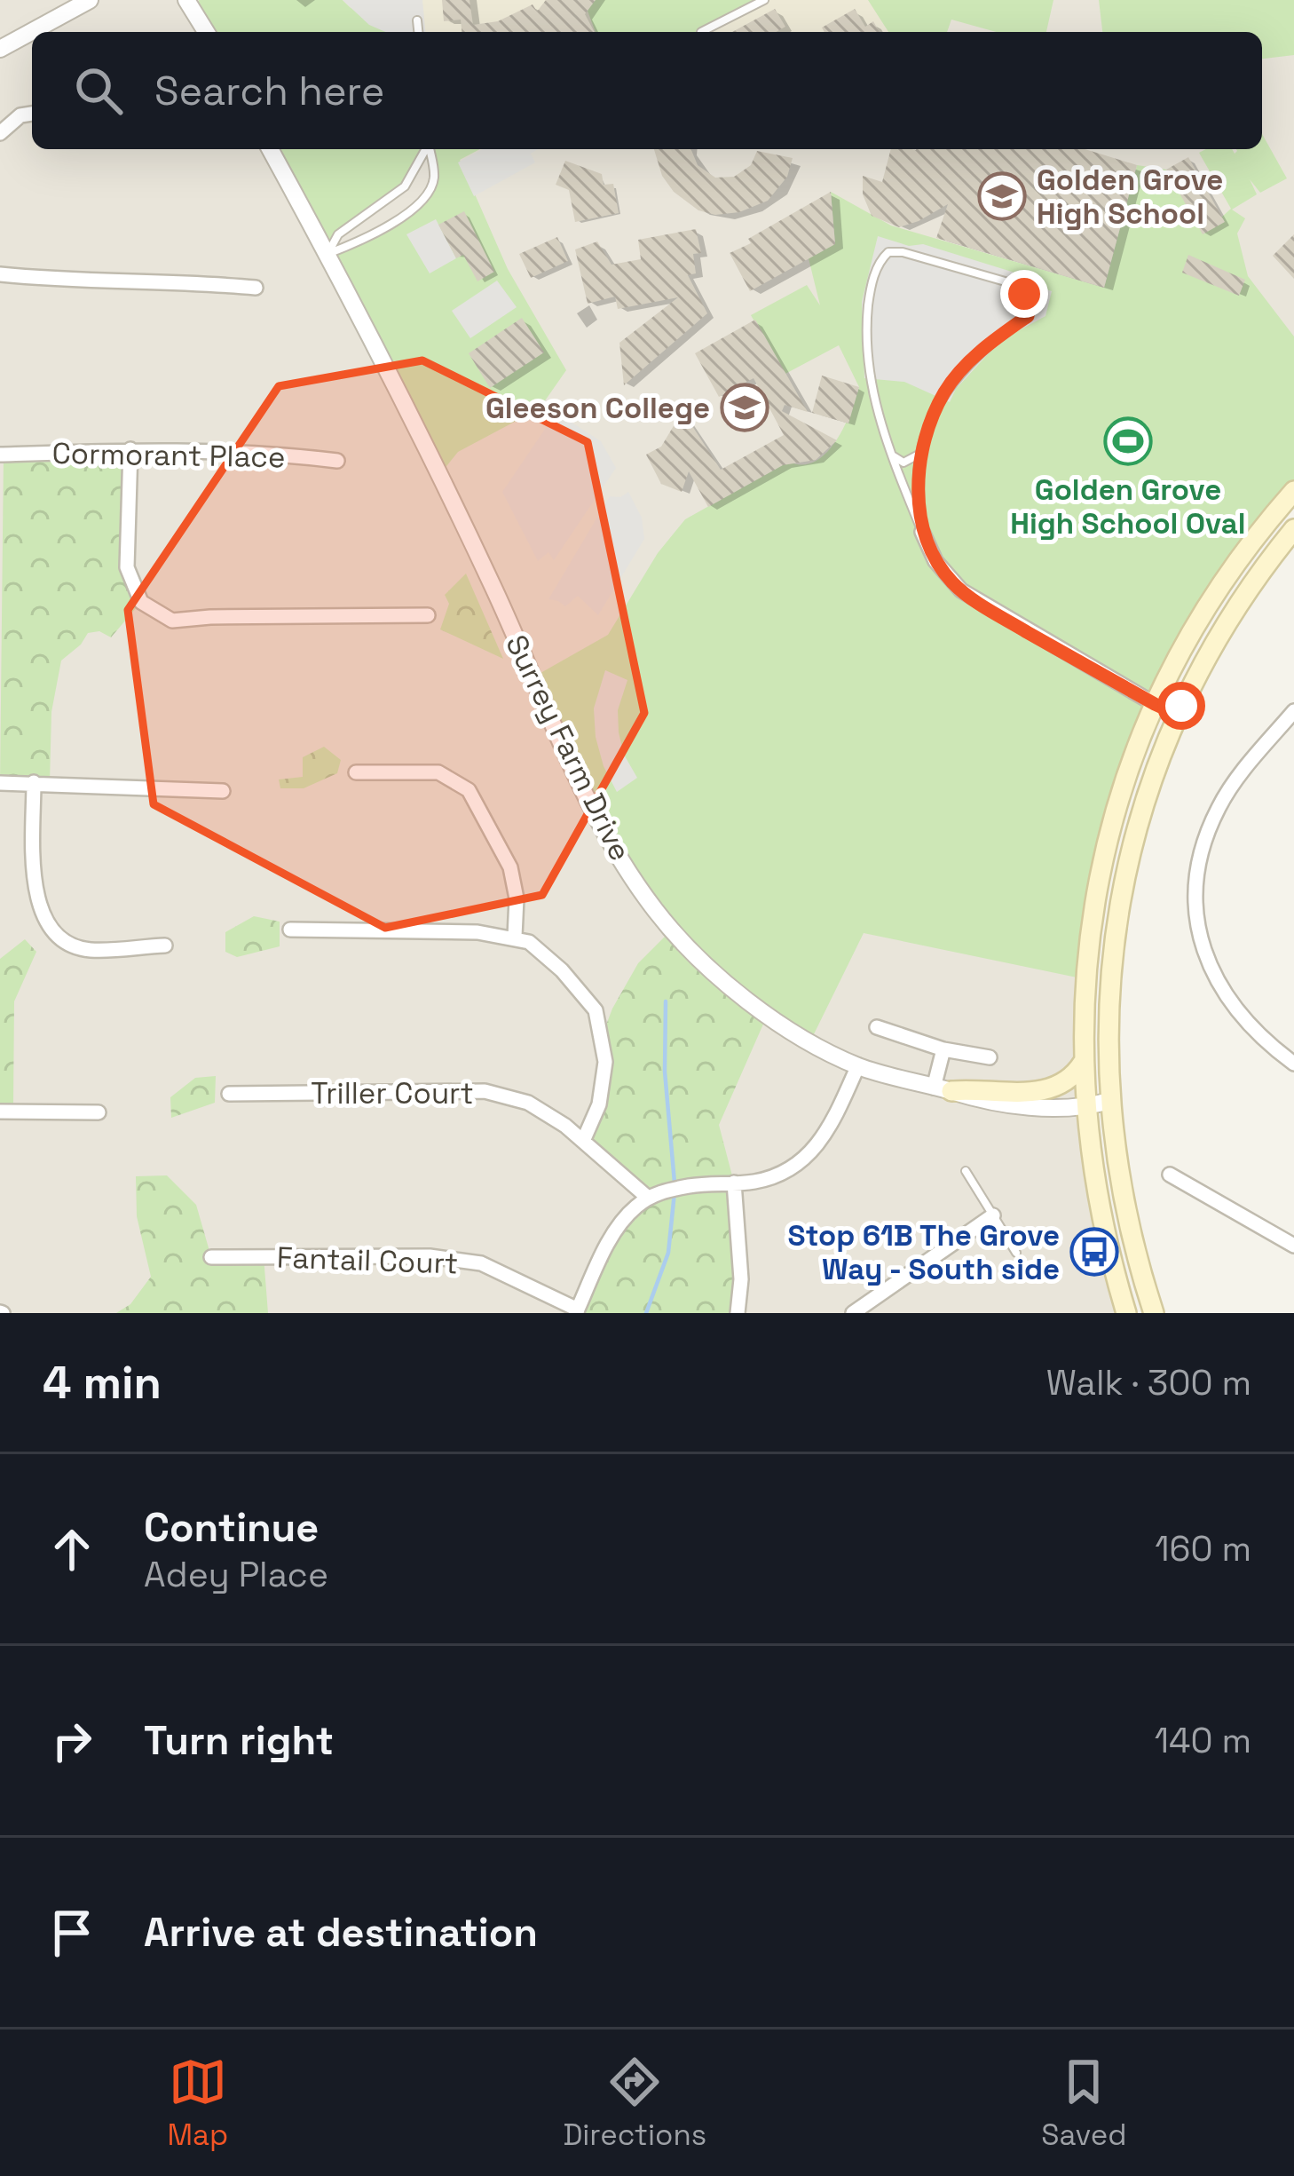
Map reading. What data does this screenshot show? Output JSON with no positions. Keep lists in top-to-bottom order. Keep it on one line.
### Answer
{"streets":{"street":["Cormorant Place","Surrey Farm Drive","Triller Court","Fantail Court"]},"places":{"school or university":["Golden Grove High School","Gleeson College"],"sports":["Golden Grove High School Oval"],"bus stop":["Stop 61B The Grove Way - South side"]},"page":{"search":"Search here","heading":["4 min","Walk · 300 m"],"list":[["Continue","Adey Place","160 m"],["Turn right","140 m"],"Arrive at destination"],"nav":["Map","Directions","Saved"]}}
